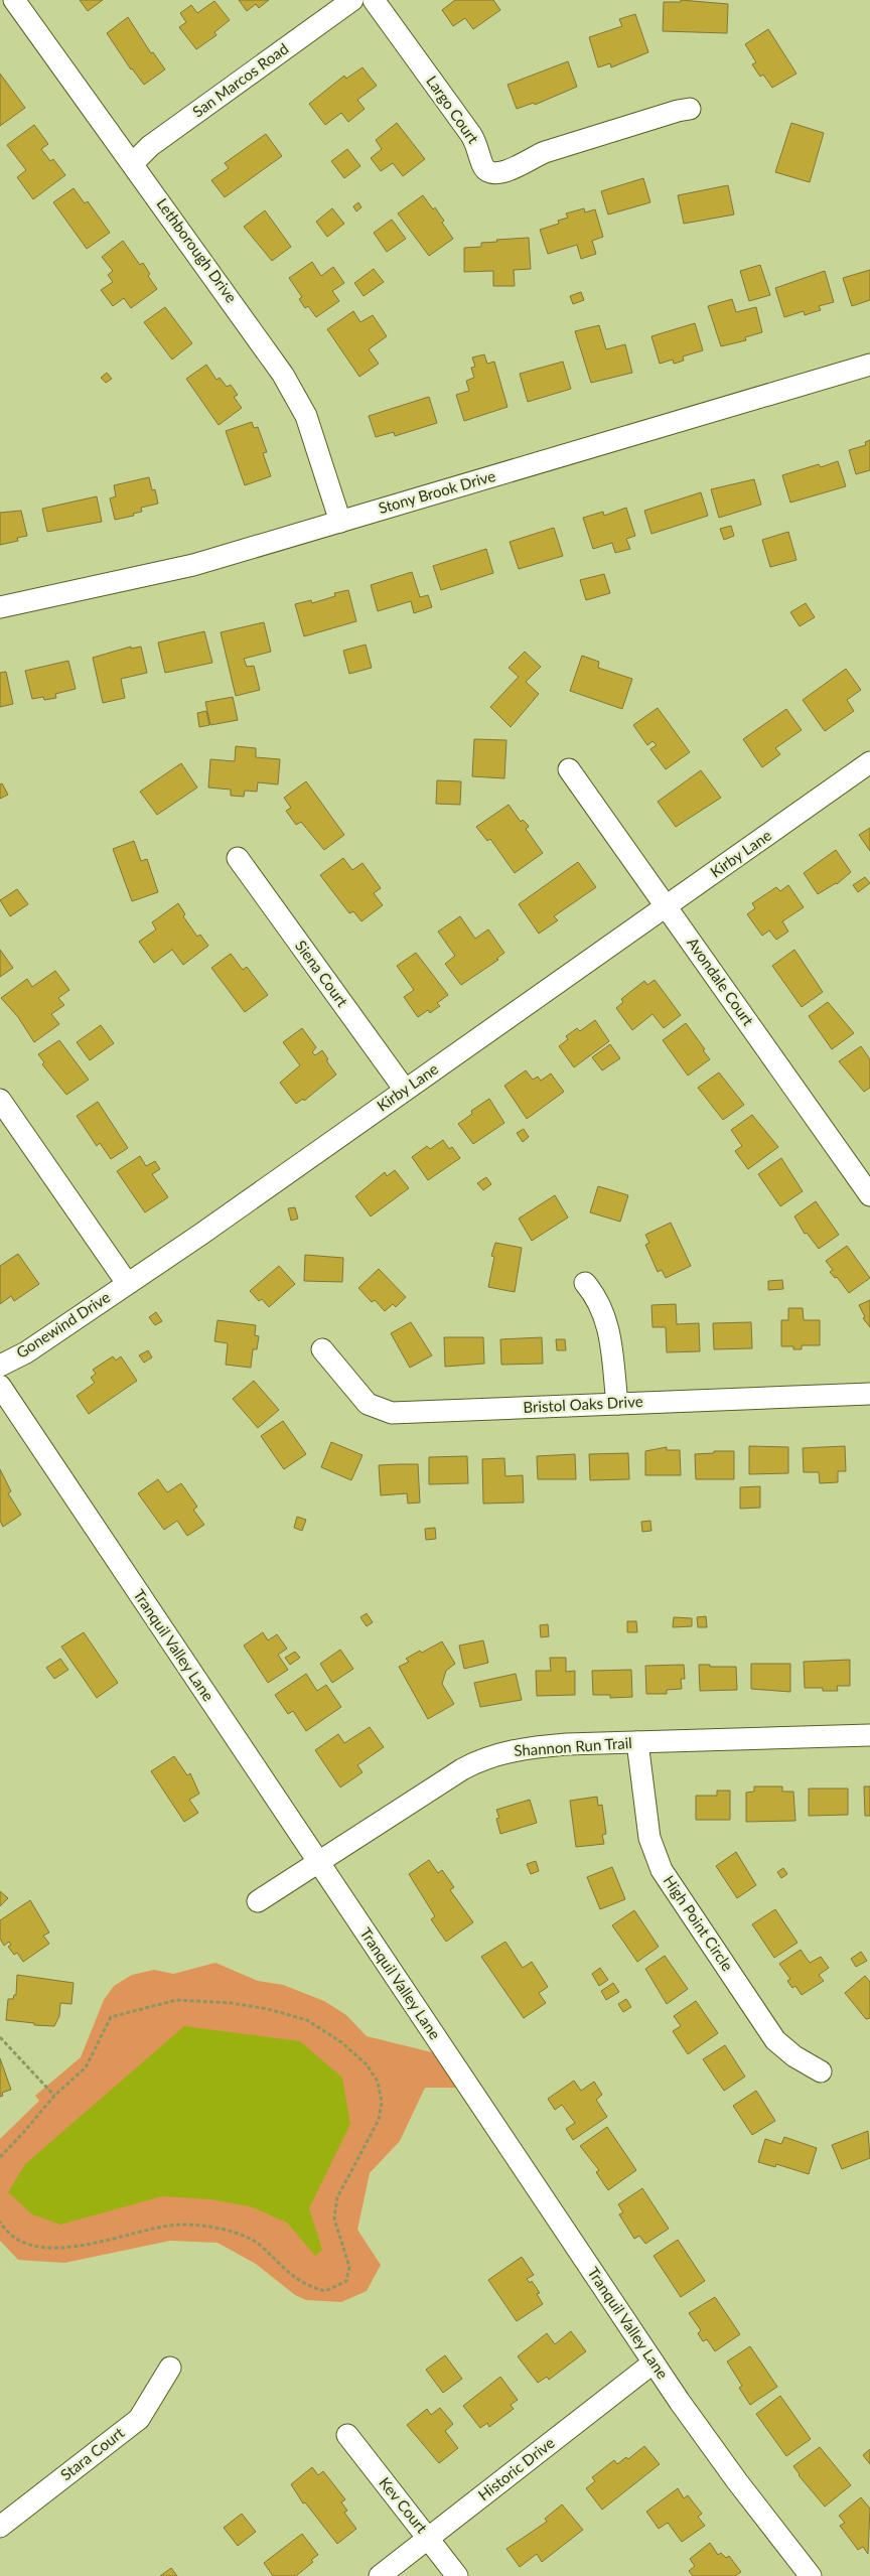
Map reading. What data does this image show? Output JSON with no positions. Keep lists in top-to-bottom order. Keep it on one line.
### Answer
{"streets":{"street":["San Marcos Road","Largo Court","Lethborough Drive","Stony Brook Drive","Kirby Lane","Siena Court","Avondale Court","Gonewind Drive","Bristol Oaks Drive","Tranquil Valley Lane","Shannon Run Trail","High Point Circle","Stara Court","Historic Drive","Kev Court"]},"crossings":[["San Marcos Road","Lethborough Drive"],["Lethborough Drive","Stony Brook Drive"],["Kirby Lane","Siena Court"],["Kirby Lane","Avondale Court"],["Kirby Lane","Gonewind Drive"],["Tranquil Valley Lane","Shannon Run Trail"],["Tranquil Valley Lane","Historic Drive"],["Shannon Run Trail","High Point Circle"],["Historic Drive","Kev Court"]]}
